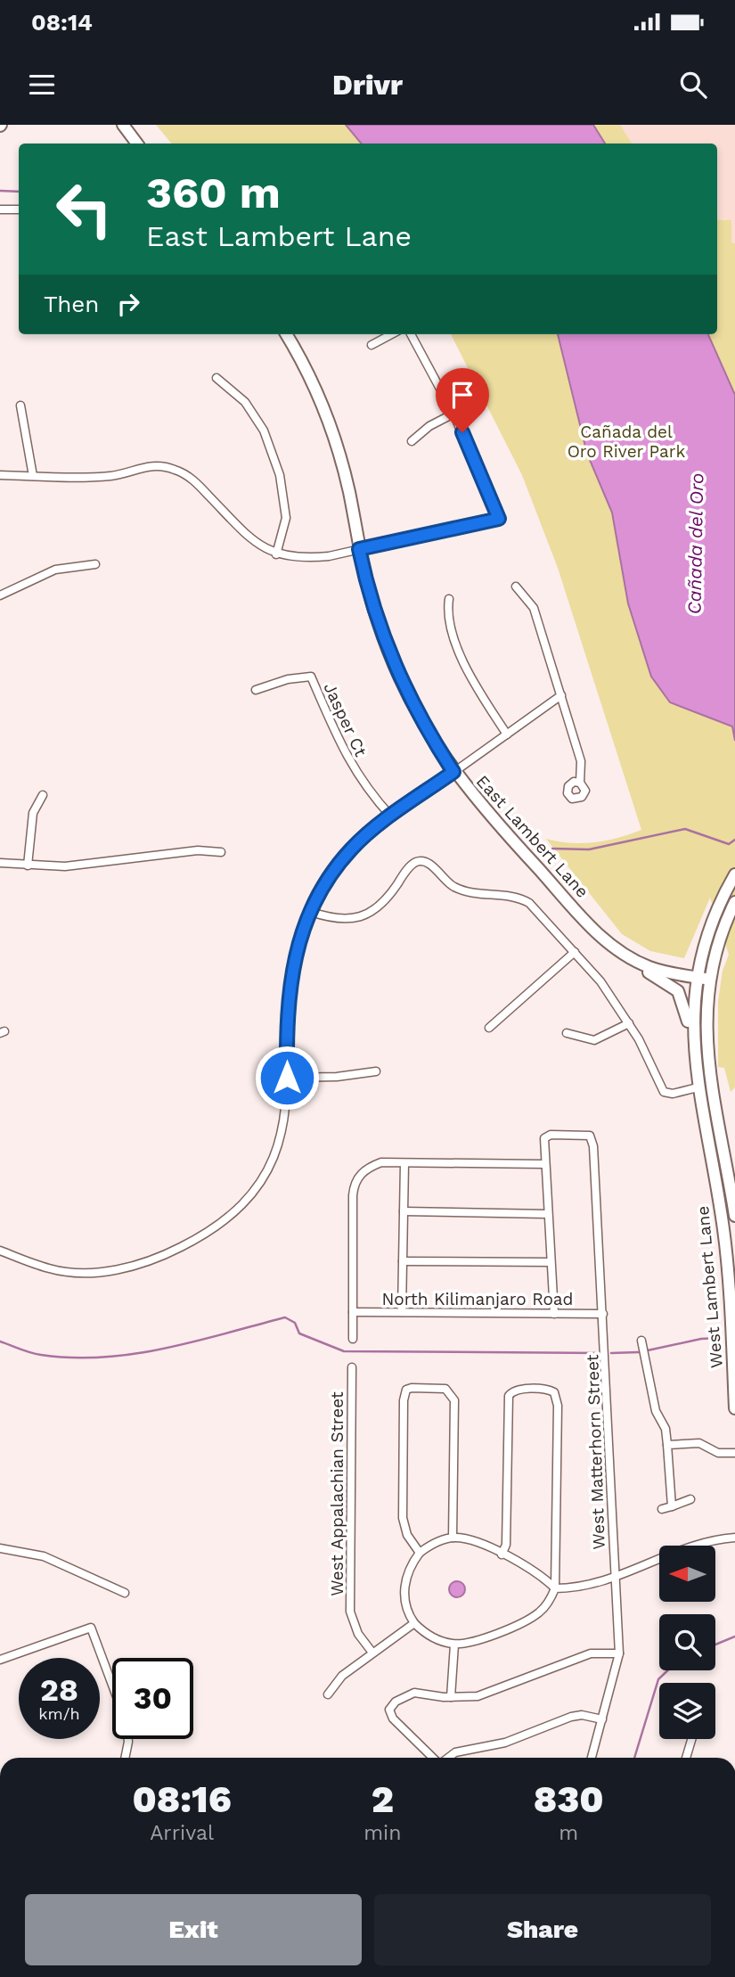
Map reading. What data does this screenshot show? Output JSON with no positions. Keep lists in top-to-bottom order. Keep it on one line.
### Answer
{"streets":{"street":["Jasper Ct","East Lambert Lane","West Lambert Lane","North Kilimanjaro Road","West Matterhorn Street","West Appalachian Street"]},"crossings":[["East Lambert Lane","West Lambert Lane"],["North Kilimanjaro Road","West Matterhorn Street"]],"water":["Cañada del Oro"],"parks":["Cañada del Oro River Park"],"north":"left","page":{"status":"08:14","header":"Drivr","turn":["360 m","East Lambert Lane"],"then":"Then","speed":"28 km/h","limit":"30","eta":["08:16","Arrival","2","min","830","m"],"buttons":["Exit","Share"]}}
